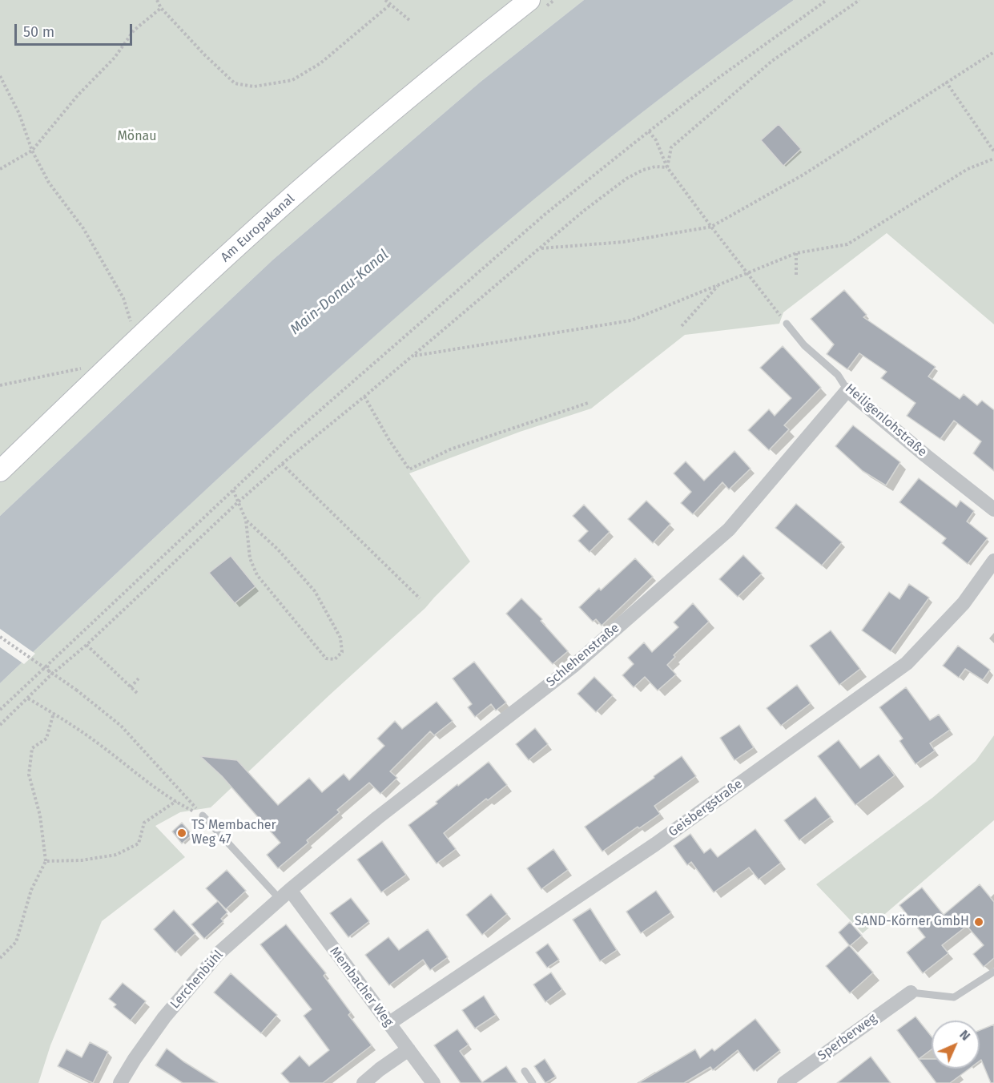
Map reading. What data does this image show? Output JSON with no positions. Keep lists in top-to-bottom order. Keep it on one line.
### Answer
{"streets":{"main road":["Am Europakanal"],"street":["Heiligenlohstraße","Schlehenstraße","Geisbergstraße","Lerchenbühl","Membacher Weg","Sperberweg"]},"crossings":[["Heiligenlohstraße","Schlehenstraße"],["Schlehenstraße","Lerchenbühl"],["Schlehenstraße","Membacher Weg"],["Geisbergstraße","Membacher Weg"],["Lerchenbühl","Membacher Weg"]],"water":["Main-Donau-Kanal"],"parks":["Mönau"],"places":["TS Membacher Weg 47","SAND-Körner GmbH"],"scale_bar":"50 m","north":"top right"}
